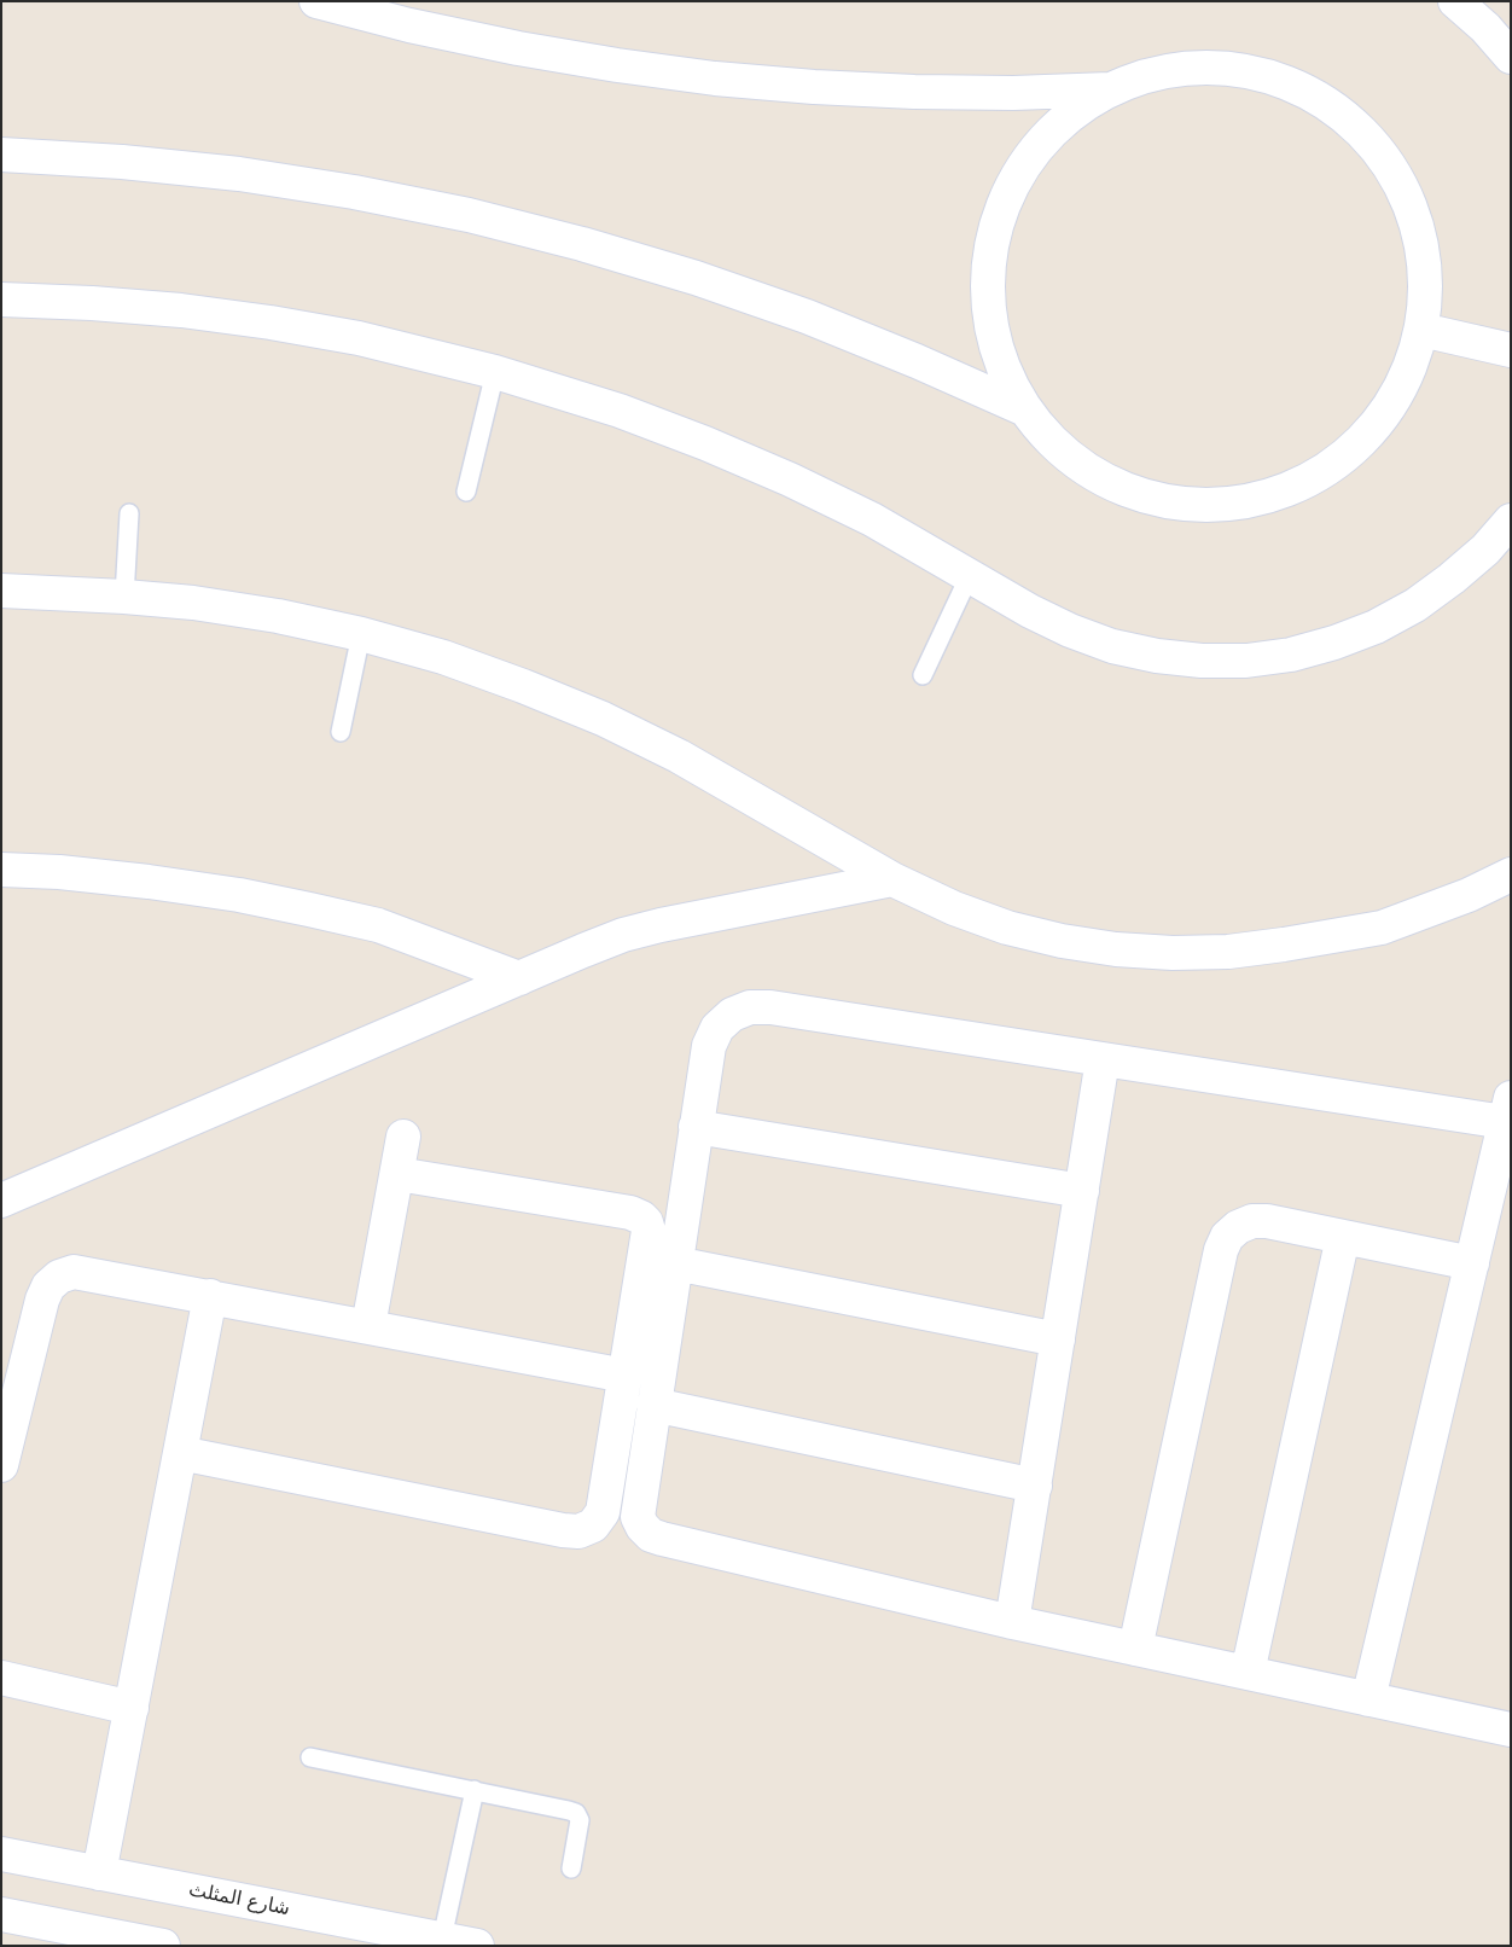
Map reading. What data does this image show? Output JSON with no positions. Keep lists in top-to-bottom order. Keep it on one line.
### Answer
{"streets":{"street":["شارع المثلث"]}}
